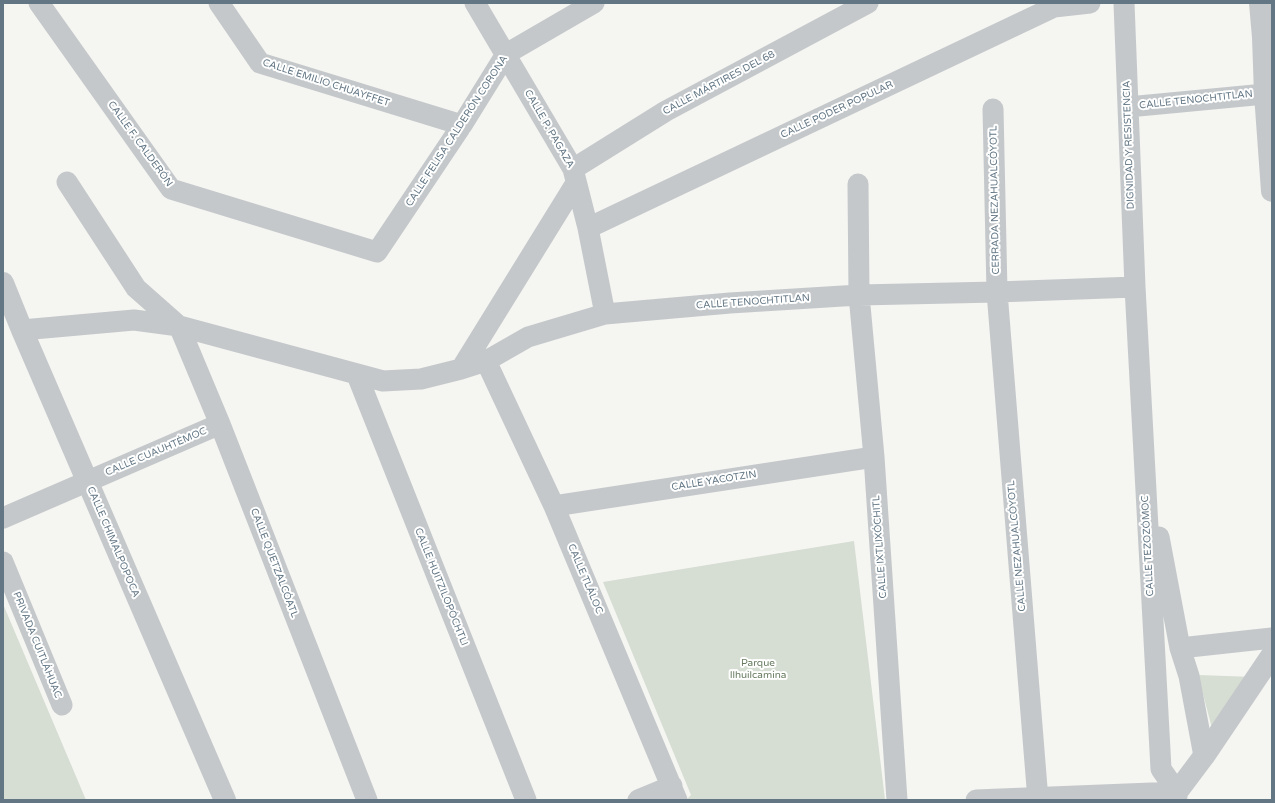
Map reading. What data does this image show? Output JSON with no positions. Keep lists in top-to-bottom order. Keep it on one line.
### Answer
{"streets":{"street":["CALLE EMILIO CHUAYFFET","CALLE MÁRTIRES DEL 68","CALLE TENOCHTITLAN","CALLE PODER POPULAR","CALLE P. PAGAZA","CALLE FELISA CALDERÓN CORONA","CALLE F. CALDERÓN","DIGNIDAD Y RESISTENCIA","CERRADA NEZAHUALCÓYOTL","CALLE CUAUHTÉMOC","CALLE YACOTZIN","CALLE CHIMALPOPOCA","CALLE NEZAHUALCÓYOTL","CALLE TEZOZÓMOC","CALLE IXTLIXÓCHITL","CALLE QUETZALCÓATL","CALLE TLÁLOC","CALLE HUITZILOPÓCHTLI","PRIVADA CUITLÁHUAC"]},"crossings":[["CALLE EMILIO CHUAYFFET","CALLE FELISA CALDERÓN CORONA"],["CALLE MÁRTIRES DEL 68","CALLE P. PAGAZA"],["CALLE TENOCHTITLAN","CALLE P. PAGAZA"],["CALLE TENOCHTITLAN","DIGNIDAD Y RESISTENCIA"],["CALLE TENOCHTITLAN","CERRADA NEZAHUALCÓYOTL"],["CALLE TENOCHTITLAN","CALLE NEZAHUALCÓYOTL"],["CALLE TENOCHTITLAN","CALLE TEZOZÓMOC"],["CALLE TENOCHTITLAN","CALLE IXTLIXÓCHITL"],["CALLE TENOCHTITLAN","CALLE TLÁLOC"],["CALLE TENOCHTITLAN","CALLE HUITZILOPÓCHTLI"],["CALLE PODER POPULAR","CALLE P. PAGAZA"],["CALLE P. PAGAZA","CALLE FELISA CALDERÓN CORONA"],["CALLE FELISA CALDERÓN CORONA","CALLE F. CALDERÓN"],["DIGNIDAD Y RESISTENCIA","CALLE TEZOZÓMOC"],["CERRADA NEZAHUALCÓYOTL","CALLE NEZAHUALCÓYOTL"],["CALLE CUAUHTÉMOC","CALLE CHIMALPOPOCA"],["CALLE CUAUHTÉMOC","CALLE QUETZALCÓATL"],["CALLE YACOTZIN","CALLE IXTLIXÓCHITL"],["CALLE YACOTZIN","CALLE TLÁLOC"]],"parks":["Parque Ilhuilcamina"]}
